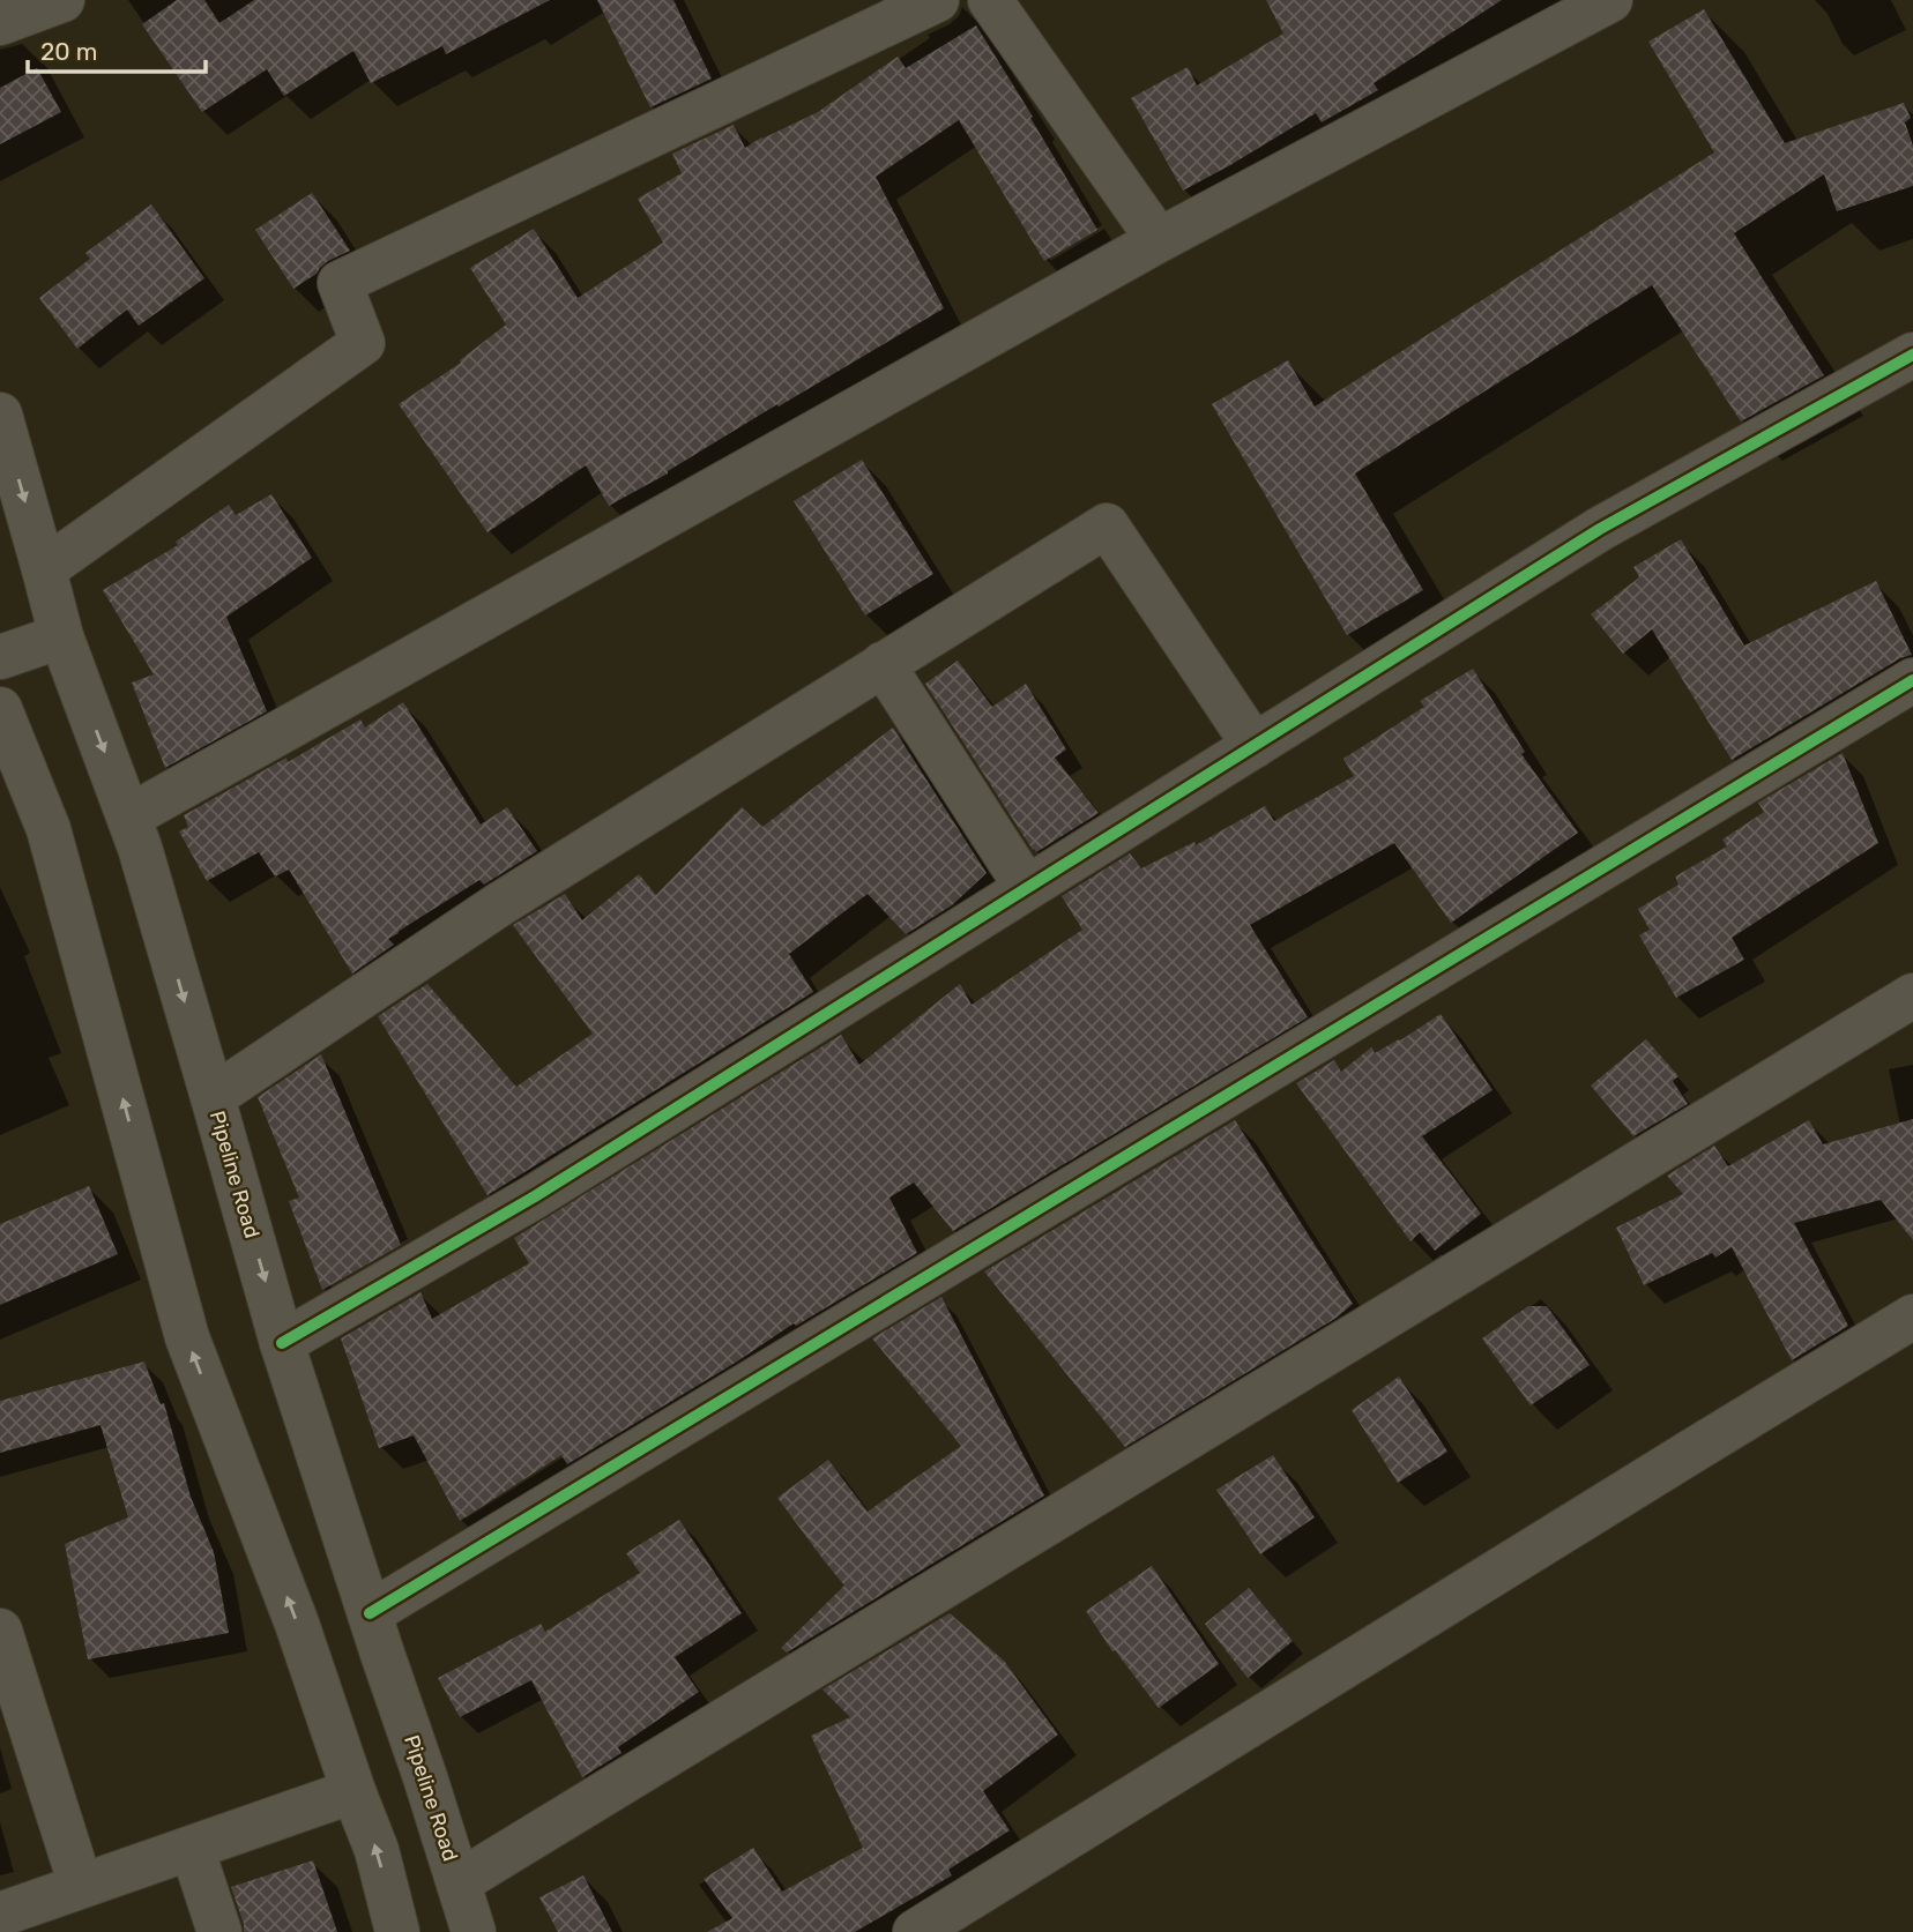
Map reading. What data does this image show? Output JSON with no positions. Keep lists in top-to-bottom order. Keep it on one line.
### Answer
{"streets":{"street":["Pipeline Road"]},"scale_bar":"20 m"}
